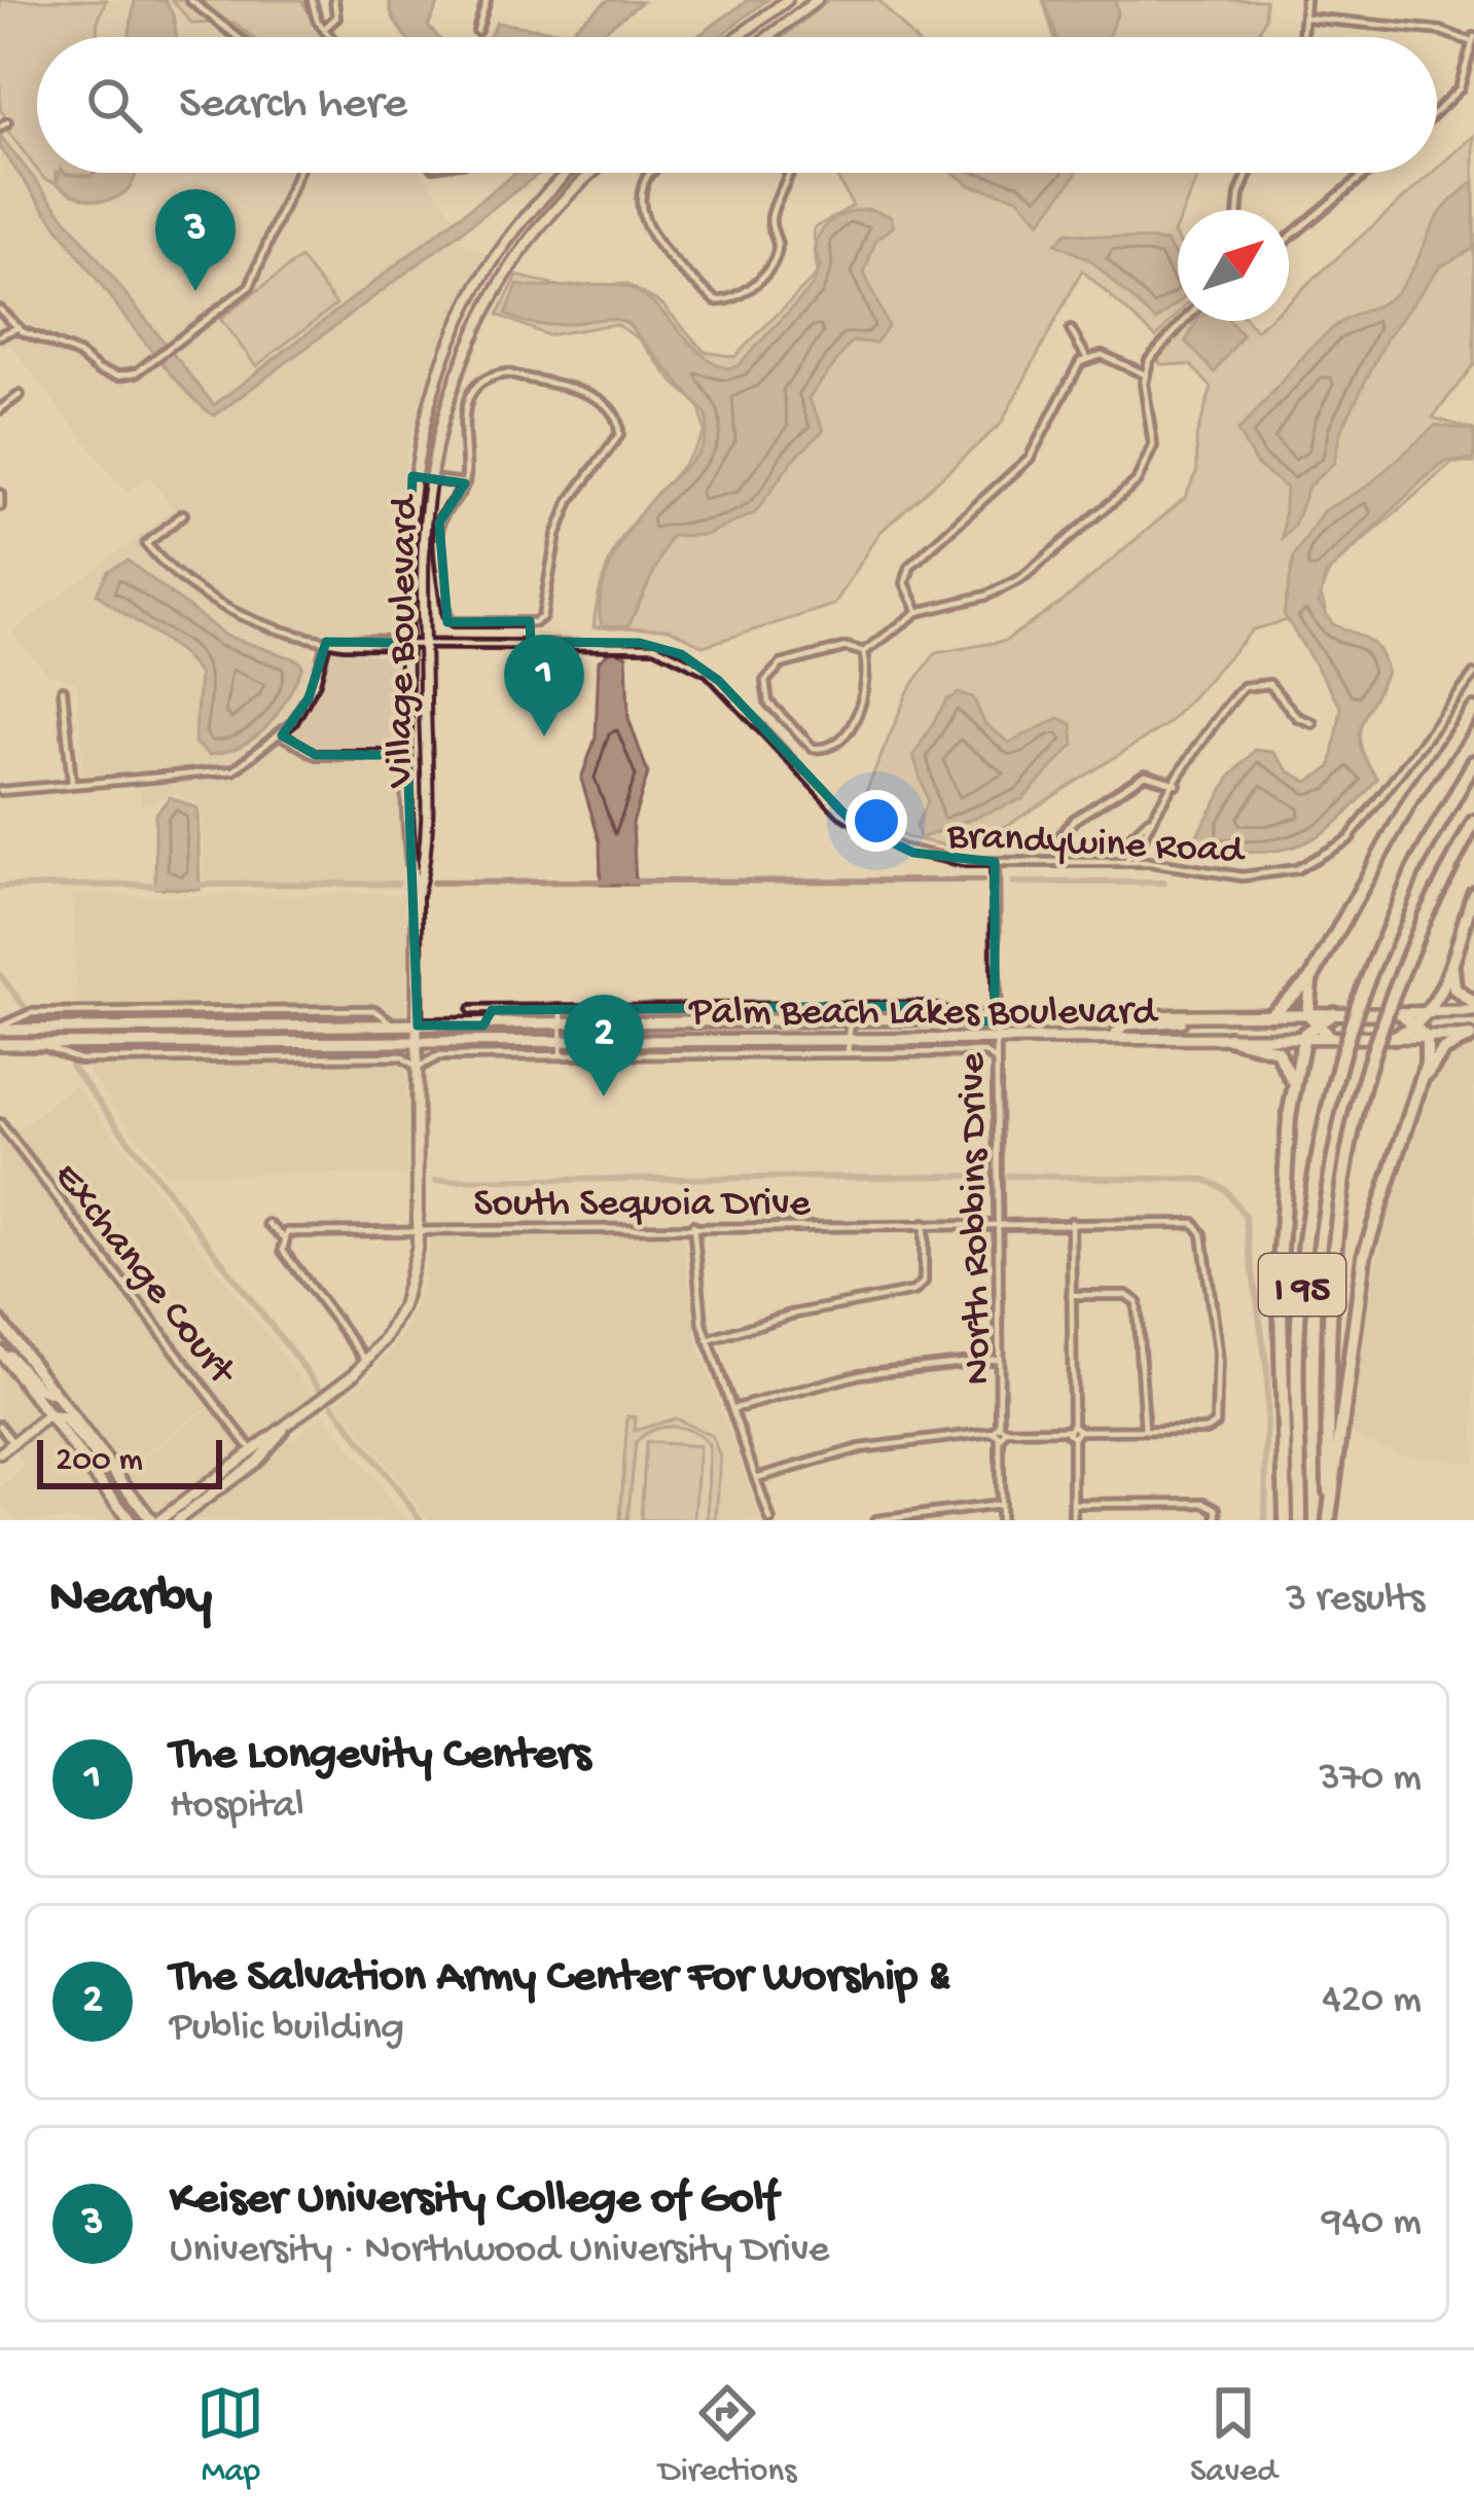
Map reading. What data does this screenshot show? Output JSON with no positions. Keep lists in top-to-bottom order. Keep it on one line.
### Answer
{"streets":{"highway":["I 95"],"main road":["Palm Beach Lakes Boulevard"],"street":["Village Boulevard","Brandywine Road","South Sequoia Drive","North Robbins Drive","Exchange Court"]},"crossings":[["Village Boulevard","Brandywine Road"],["Village Boulevard","Palm Beach Lakes Boulevard"],["Village Boulevard","South Sequoia Drive"],["Brandywine Road","North Robbins Drive"],["Palm Beach Lakes Boulevard","North Robbins Drive"],["South Sequoia Drive","North Robbins Drive"]],"scale_bar":"200 m","north":"top right","page":{"search":"Search here","pins":["3","1","2"],"scale":"200 m","heading":["Nearby","3 results"],"list":[{"mark":"1","name":"The Longevity Centers","note":"Hospital","value":"370 m"},{"mark":"2","name":"The Salvation Army Center For Worship &","note":"Public building","value":"420 m"},{"mark":"3","name":"Keiser University College of Golf","note":"University · Northwood University Drive","value":"940 m"}],"nav":["Map","Directions","Saved"]}}
